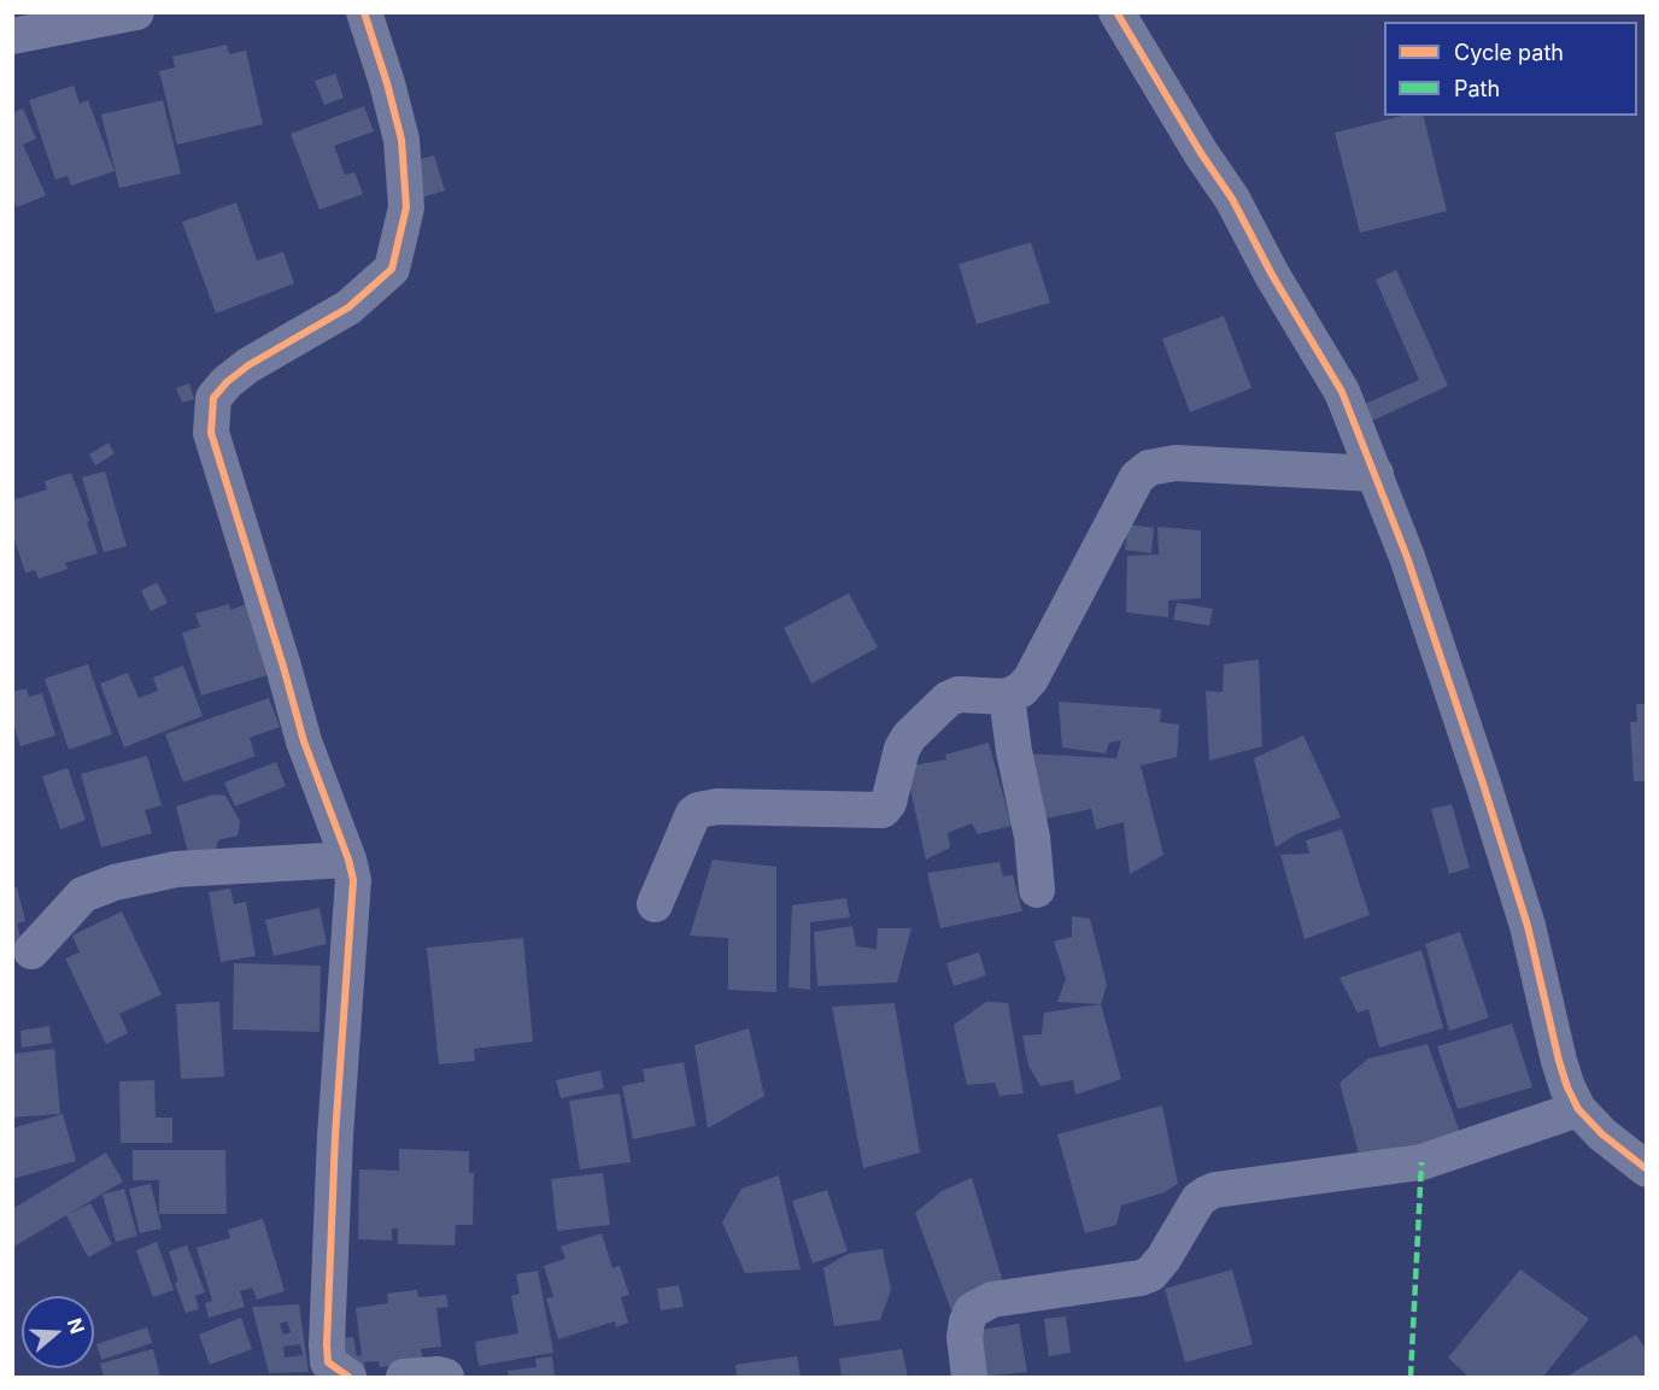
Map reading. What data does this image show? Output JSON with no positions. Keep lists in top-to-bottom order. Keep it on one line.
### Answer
{"legend":["Cycle path","Path"],"north":"right"}
